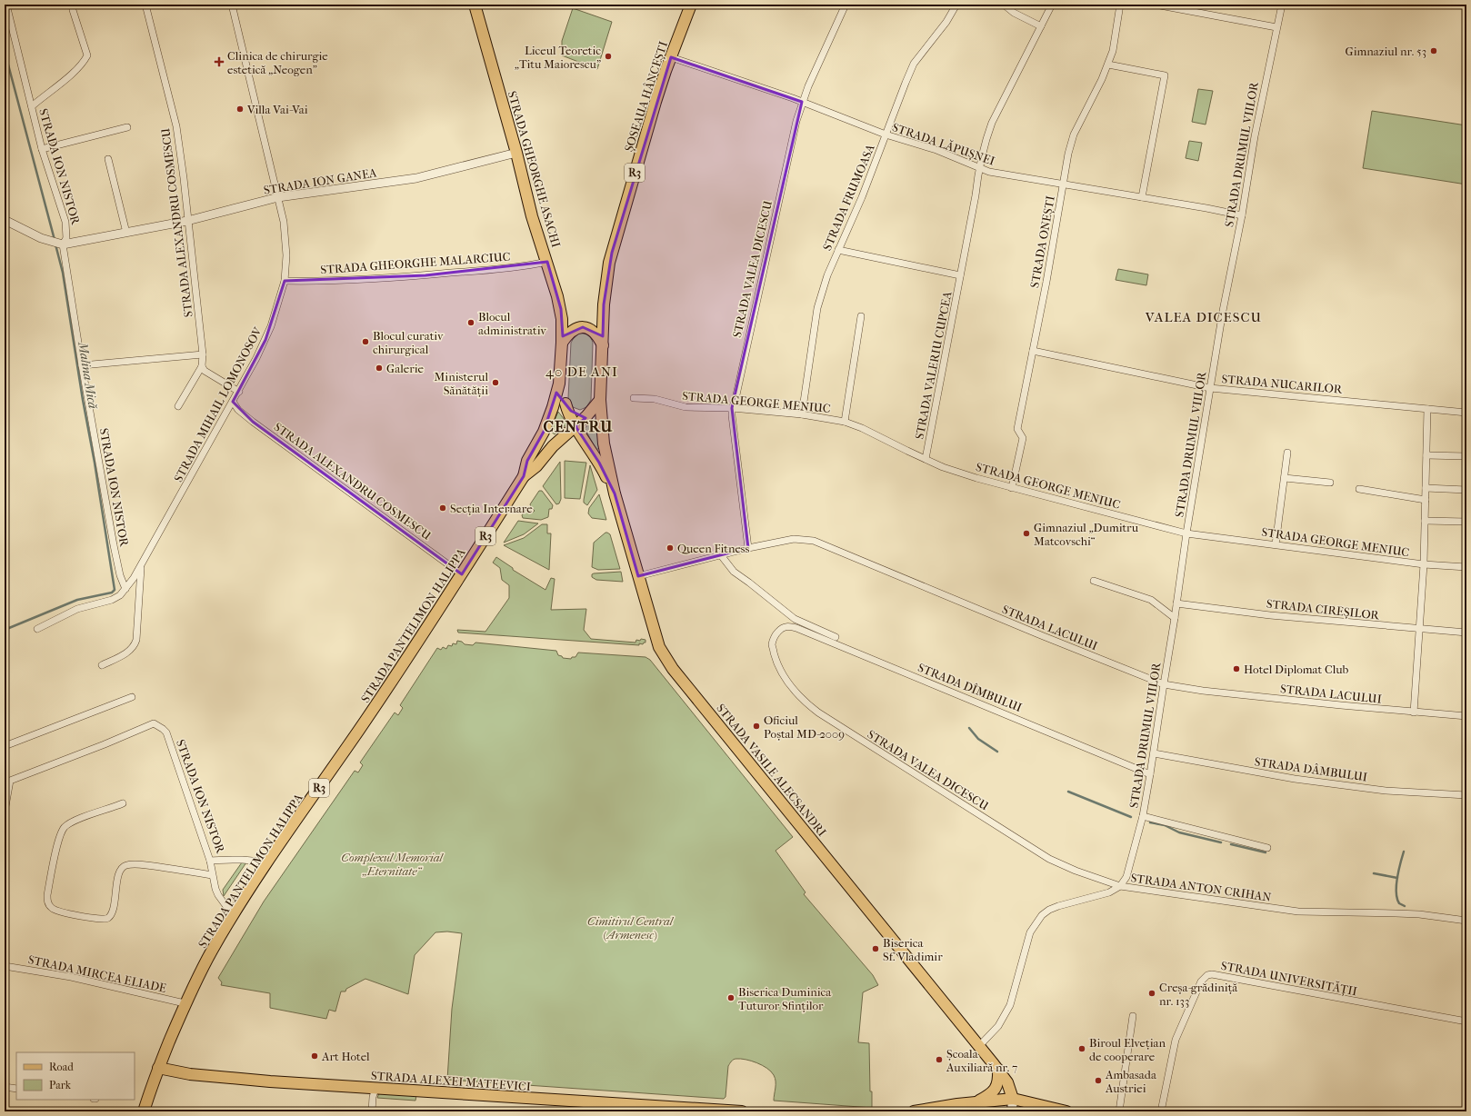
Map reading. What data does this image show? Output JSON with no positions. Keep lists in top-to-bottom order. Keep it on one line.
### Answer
{"streets":{"main road":["ȘOSEAUA HÂNCEȘTI","STRADA GHEORGHE ASACHI","R3","STRADA PANTELIMON HALIPPA","STRADA VASILE ALECSANDRI","STRADA ALEXEI MATEEVICI"],"street":["STRADA LĂPUȘNEI","STRADA DRUMUL VIILOR","STRADA ION NISTOR","STRADA ION GANEA","STRADA FRUMOASA","STRADA ALEXANDRU COSMESCU","STRADA ONEȘTI","STRADA GHEORGHE MALARCIUC","STRADA VALEA DICESCU","STRADA VALERIU CUPCEA","STRADA NUCARILOR","STRADA GEORGE MENIUC","STRADA MIHAIL LOMONOSOV","STRADA CIREȘILOR","STRADA LACULUI","STRADA DÎMBULUI","STRADA DÂMBULUI","STRADA ANTON CRIHAN","STRADA MIRCEA ELIADE","STRADA UNIVERSITĂȚII"]},"crossings":[["ȘOSEAUA HÂNCEȘTI","STRADA LĂPUȘNEI"],["ȘOSEAUA HÂNCEȘTI","R3"],["STRADA LĂPUȘNEI","STRADA DRUMUL VIILOR"],["STRADA LĂPUȘNEI","STRADA FRUMOASA"],["STRADA LĂPUȘNEI","STRADA ONEȘTI"],["STRADA LĂPUȘNEI","STRADA VALEA DICESCU"],["STRADA LĂPUȘNEI","STRADA VALERIU CUPCEA"],["STRADA DRUMUL VIILOR","STRADA VALEA DICESCU"],["STRADA DRUMUL VIILOR","STRADA NUCARILOR"],["STRADA DRUMUL VIILOR","STRADA GEORGE MENIUC"],["STRADA DRUMUL VIILOR","STRADA CIREȘILOR"],["STRADA DRUMUL VIILOR","STRADA LACULUI"],["STRADA DRUMUL VIILOR","STRADA DÎMBULUI"],["STRADA DRUMUL VIILOR","STRADA DÂMBULUI"],["STRADA DRUMUL VIILOR","STRADA ANTON CRIHAN"],["STRADA ION NISTOR","STRADA ION GANEA"],["STRADA ION NISTOR","STRADA MIHAIL LOMONOSOV"],["STRADA ION NISTOR","STRADA PANTELIMON HALIPPA"],["STRADA GHEORGHE ASACHI","R3"],["STRADA GHEORGHE ASACHI","STRADA ION GANEA"],["STRADA GHEORGHE ASACHI","STRADA GHEORGHE MALARCIUC"],["R3","STRADA PANTELIMON HALIPPA"],["R3","STRADA VASILE ALECSANDRI"],["STRADA ION GANEA","STRADA ALEXANDRU COSMESCU"],["STRADA ION GANEA","STRADA MIHAIL LOMONOSOV"],["STRADA FRUMOASA","STRADA GEORGE MENIUC"],["STRADA ALEXANDRU COSMESCU","STRADA MIHAIL LOMONOSOV"],["STRADA ALEXANDRU COSMESCU","STRADA PANTELIMON HALIPPA"],["STRADA ONEȘTI","STRADA NUCARILOR"],["STRADA ONEȘTI","STRADA GEORGE MENIUC"],["STRADA GHEORGHE MALARCIUC","STRADA MIHAIL LOMONOSOV"],["STRADA VALEA DICESCU","STRADA GEORGE MENIUC"],["STRADA VALEA DICESCU","STRADA LACULUI"],["STRADA VALEA DICESCU","STRADA DÎMBULUI"],["STRADA VALEA DICESCU","STRADA ANTON CRIHAN"],["STRADA VALERIU CUPCEA","STRADA GEORGE MENIUC"],["STRADA PANTELIMON HALIPPA","STRADA MIRCEA ELIADE"],["STRADA PANTELIMON HALIPPA","STRADA ALEXEI MATEEVICI"],["STRADA LACULUI","STRADA VASILE ALECSANDRI"],["STRADA VASILE ALECSANDRI","STRADA ANTON CRIHAN"]],"districts":["VALEA DICESCU","40 DE ANI","CENTRU"],"water":["Malina Mică"],"parks":["Complexul Memorial „Eternitate“","Cimitirul Central (Armenesc)"],"places":{"other":["Gimnaziul nr. 53","Liceul Teoretic „Titu Maiorescu”","Villa Vai-Vai","Blocul administrativ","Blocul curativ chirurgical","Galerie","Ministerul Sănătății","Secția Internare","Gimnaziul „Dumitru Matcovschi“","Queen Fitness","Hotel Diplomat Club","Oficiul Poștal MD-2009","Biserica Sf. Vladimir","Creșa-grădiniță nr. 133","Biserica Duminica Tuturor Sfinților","Biroul Elvețian de cooperare","Art Hotel","Școala Auxiliară nr. 7","Ambasada Austriei"],"health":["Clinica de chirurgie estetică „Neogen”"]},"legend":["Road","Park"]}
